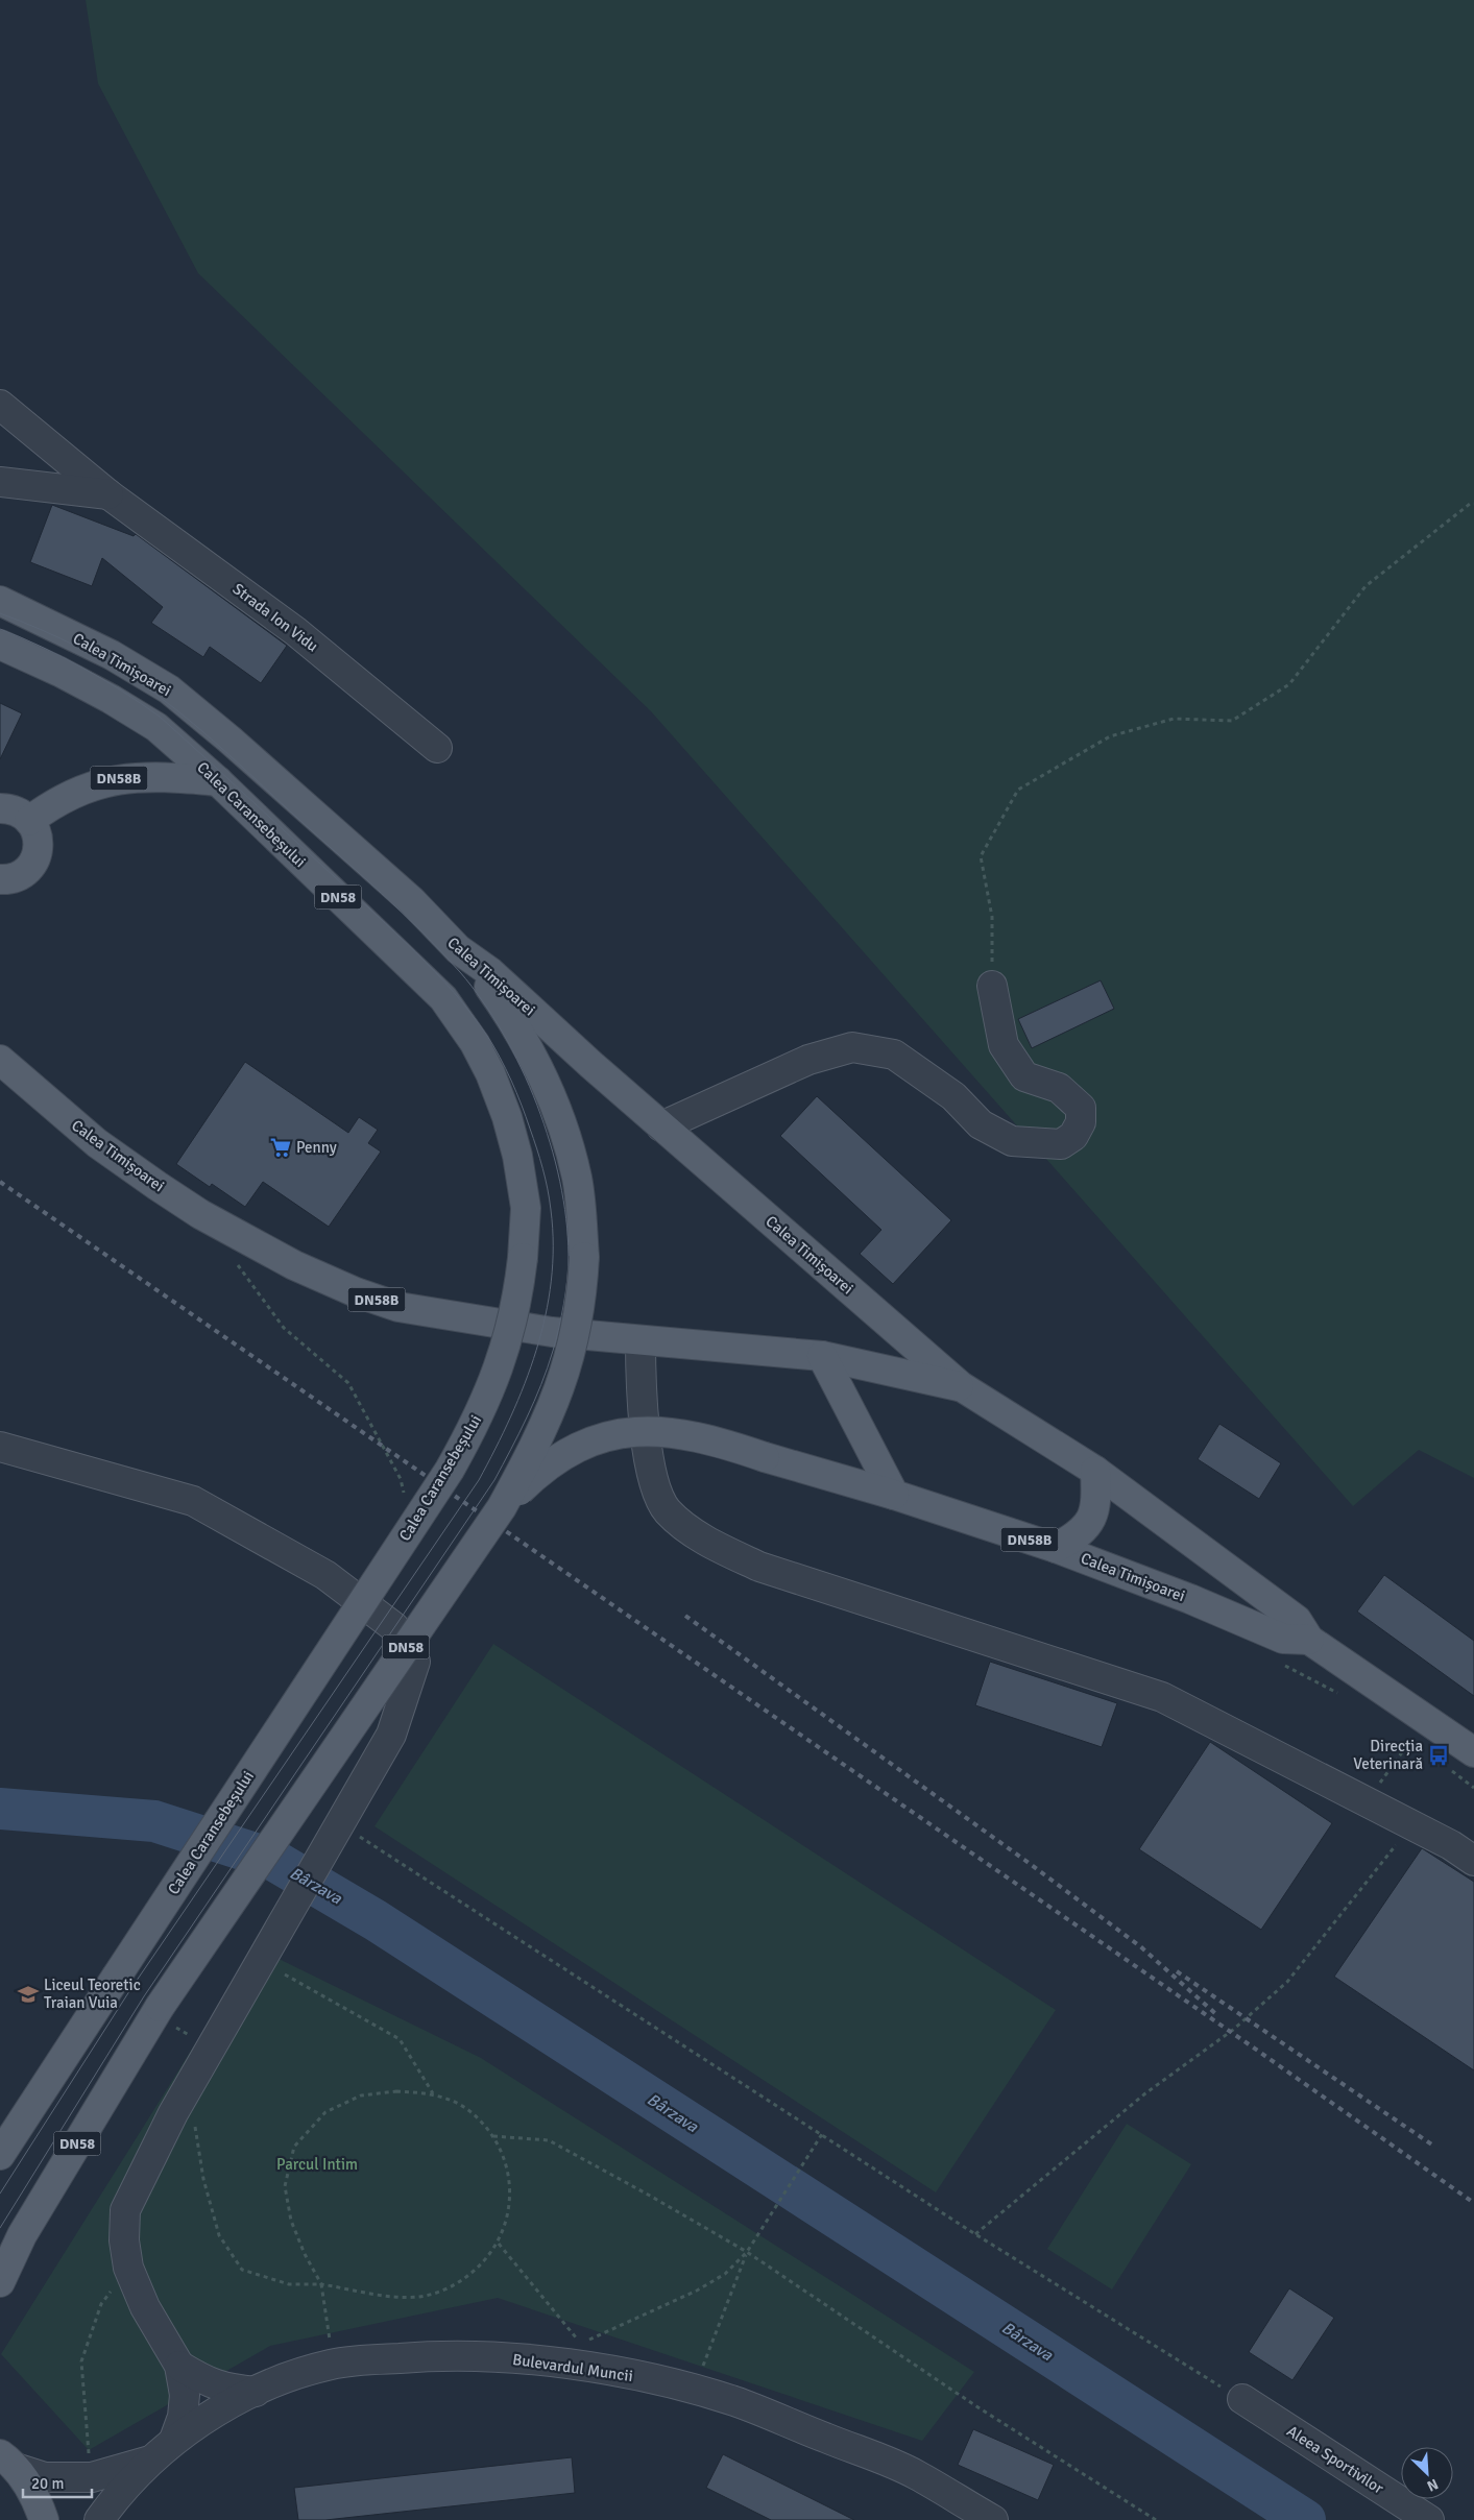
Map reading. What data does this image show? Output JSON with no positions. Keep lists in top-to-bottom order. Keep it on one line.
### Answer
{"streets":{"main road":["Calea Timișoarei","DN58B","Calea Caransebeșului","DN58"],"street":["Strada Ion Vidu","Bulevardul Muncii","Aleea Sportivilor"]},"crossings":[["Calea Timișoarei","DN58"],["DN58B","Calea Caransebeșului"]],"water":["Bârzava"],"parks":["Parcul Intim"],"places":{"supermarket":["Penny"],"bus stop":["Direcția Veterinară"],"school or university":["Liceul Teoretic Traian Vuia"]},"scale_bar":"20 m","north":"bottom right"}
